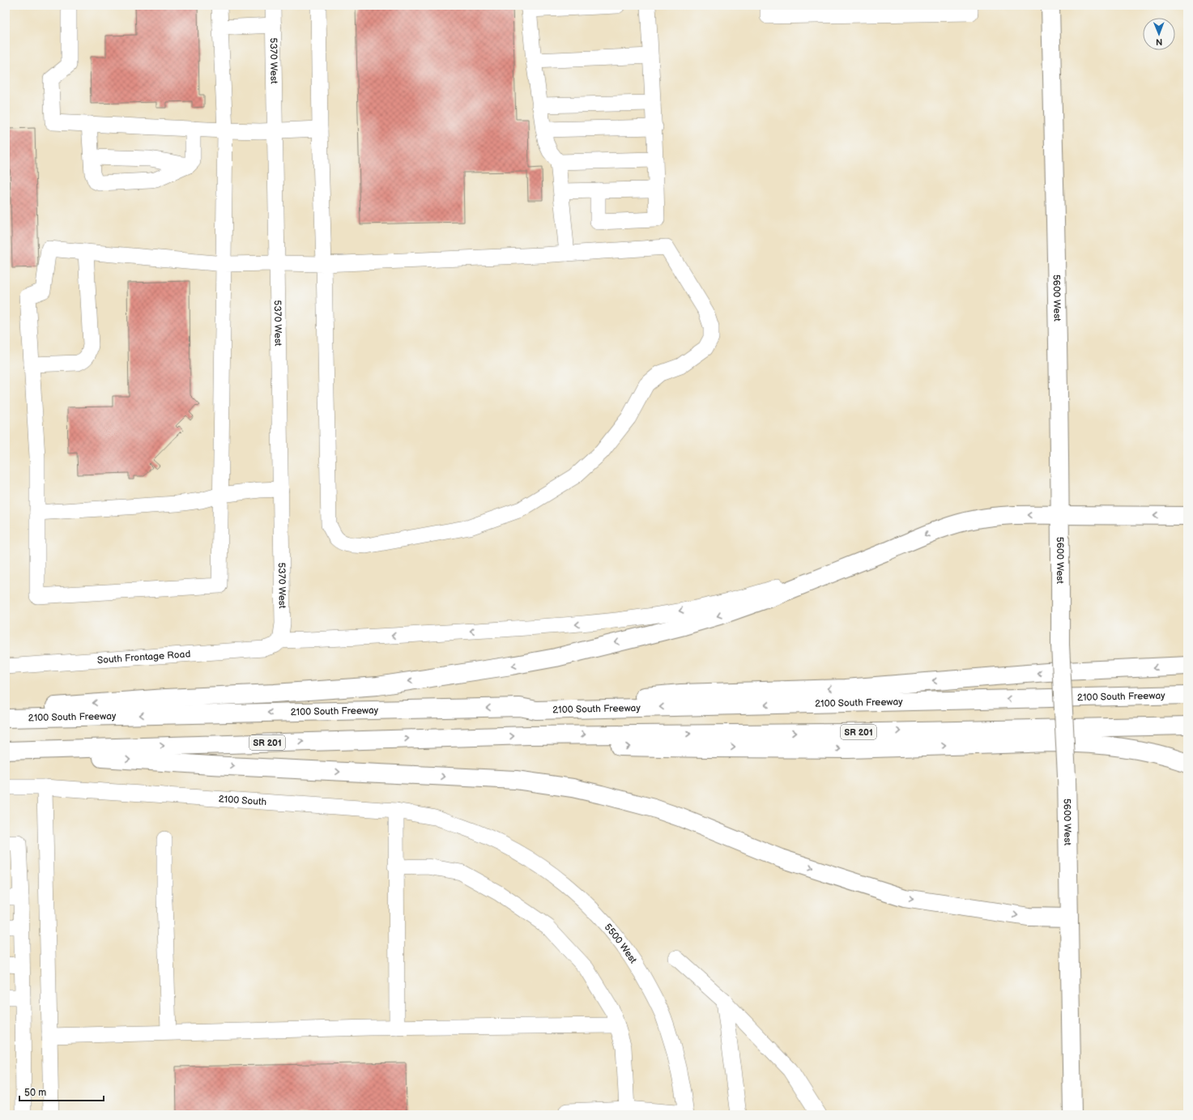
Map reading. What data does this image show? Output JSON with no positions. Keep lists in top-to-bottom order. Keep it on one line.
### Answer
{"streets":{"main road":["5600 West","2100 South Freeway","SR 201"],"street":["5370 West","South Frontage Road","2100 South","5500 West"]},"crossings":[["5370 West","South Frontage Road"],["2100 South","5500 West"]],"scale_bar":"50 m","north":"bottom"}
